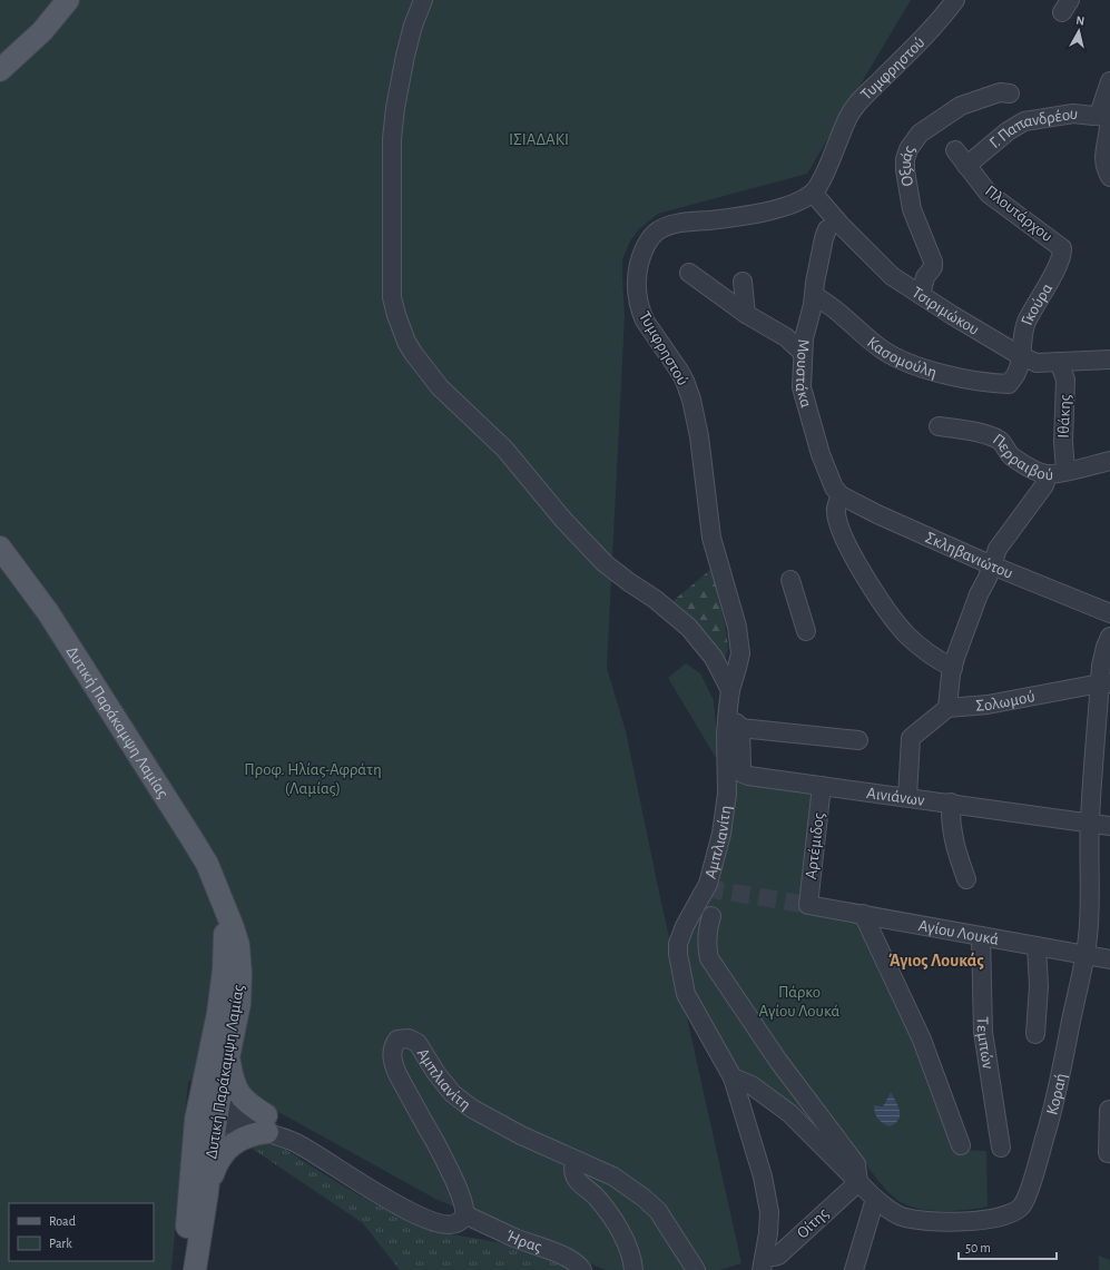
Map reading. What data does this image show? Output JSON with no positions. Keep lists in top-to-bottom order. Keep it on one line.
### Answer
{"streets":{"main road":["Δυτική Παράκαμψη Λαμίας"],"street":["Τυμφρηστού","Γ. Παπανδρέου","Οξυάς","Πλουτάρχου","Γκούρα","Τσιριμώκου","Κασομούλη","Μουστάκα","Ιθάκης","Περραιβού","Σκληβανιώτου","Σολωμού","Αινιάνων","Αμπλιανίτη","Αρτέμιδος","Αγίου Λουκά","Τεμπών","Κοραή","Οίτης","Ήρας"]},"crossings":[["Τυμφρηστού","Τσιριμώκου"],["Τυμφρηστού","Αινιάνων"],["Τυμφρηστού","Αμπλιανίτη"],["Γ. Παπανδρέου","Πλουτάρχου"],["Οξυάς","Τσιριμώκου"],["Πλουτάρχου","Γκούρα"],["Γκούρα","Τσιριμώκου"],["Γκούρα","Κασομούλη"],["Τσιριμώκου","Ιθάκης"],["Κασομούλη","Μουστάκα"],["Μουστάκα","Σκληβανιώτου"],["Ιθάκης","Περραιβού"],["Σολωμού","Κοραή"],["Αινιάνων","Αμπλιανίτη"],["Αινιάνων","Αρτέμιδος"],["Αινιάνων","Κοραή"],["Αμπλιανίτη","Κοραή"],["Αμπλιανίτη","Οίτης"],["Αμπλιανίτη","Ήρας"],["Αρτέμιδος","Αγίου Λουκά"],["Αγίου Λουκά","Τεμπών"],["Αγίου Λουκά","Κοραή"],["Κοραή","Οίτης"]],"districts":["Άγιος Λουκάς"],"parks":["ΙΣΙΑΔΑΚΙ","Προφ. Ηλίας-Αφράτη (Λαμίας)","Πάρκο Αγίου Λουκά"],"legend":["Road","Park"],"scale_bar":"50 m","north":"top"}
